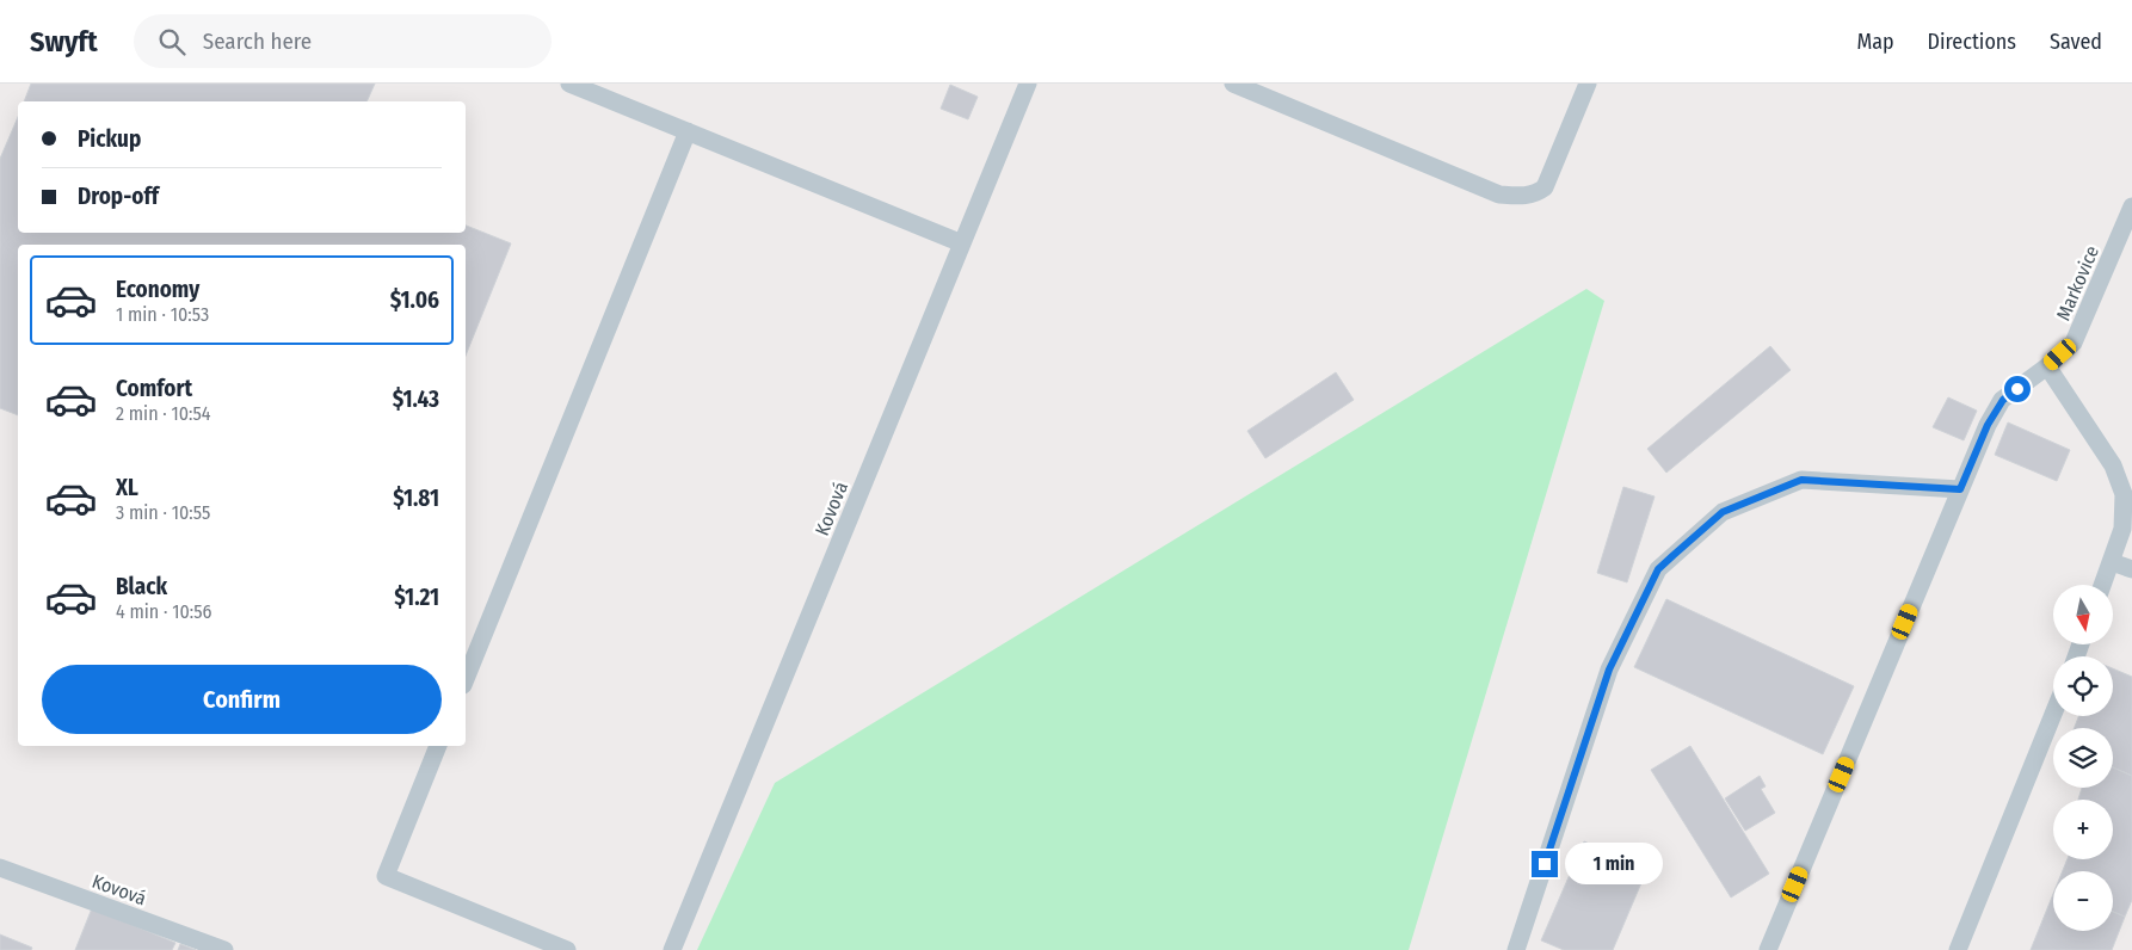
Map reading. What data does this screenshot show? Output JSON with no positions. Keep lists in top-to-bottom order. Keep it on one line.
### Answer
{"streets":{"lane":["Markovice","Kovová"]},"north":"bottom","page":{"header":"Swyft","search":"Search here","nav":["Map","Directions","Saved"],"banner":["Pickup","Drop-off"],"list":[{"name":"Economy","note":"1 min · 10:53","value":"$1.06"},{"name":"Comfort","note":"2 min · 10:54","value":"$1.43"},{"name":"XL","note":"3 min · 10:55","value":"$1.81"},{"name":"Black","note":"4 min · 10:56","value":"$1.21"}],"map_buttons":["+","−"],"buttons":"Confirm","bubble":"1 min"}}
